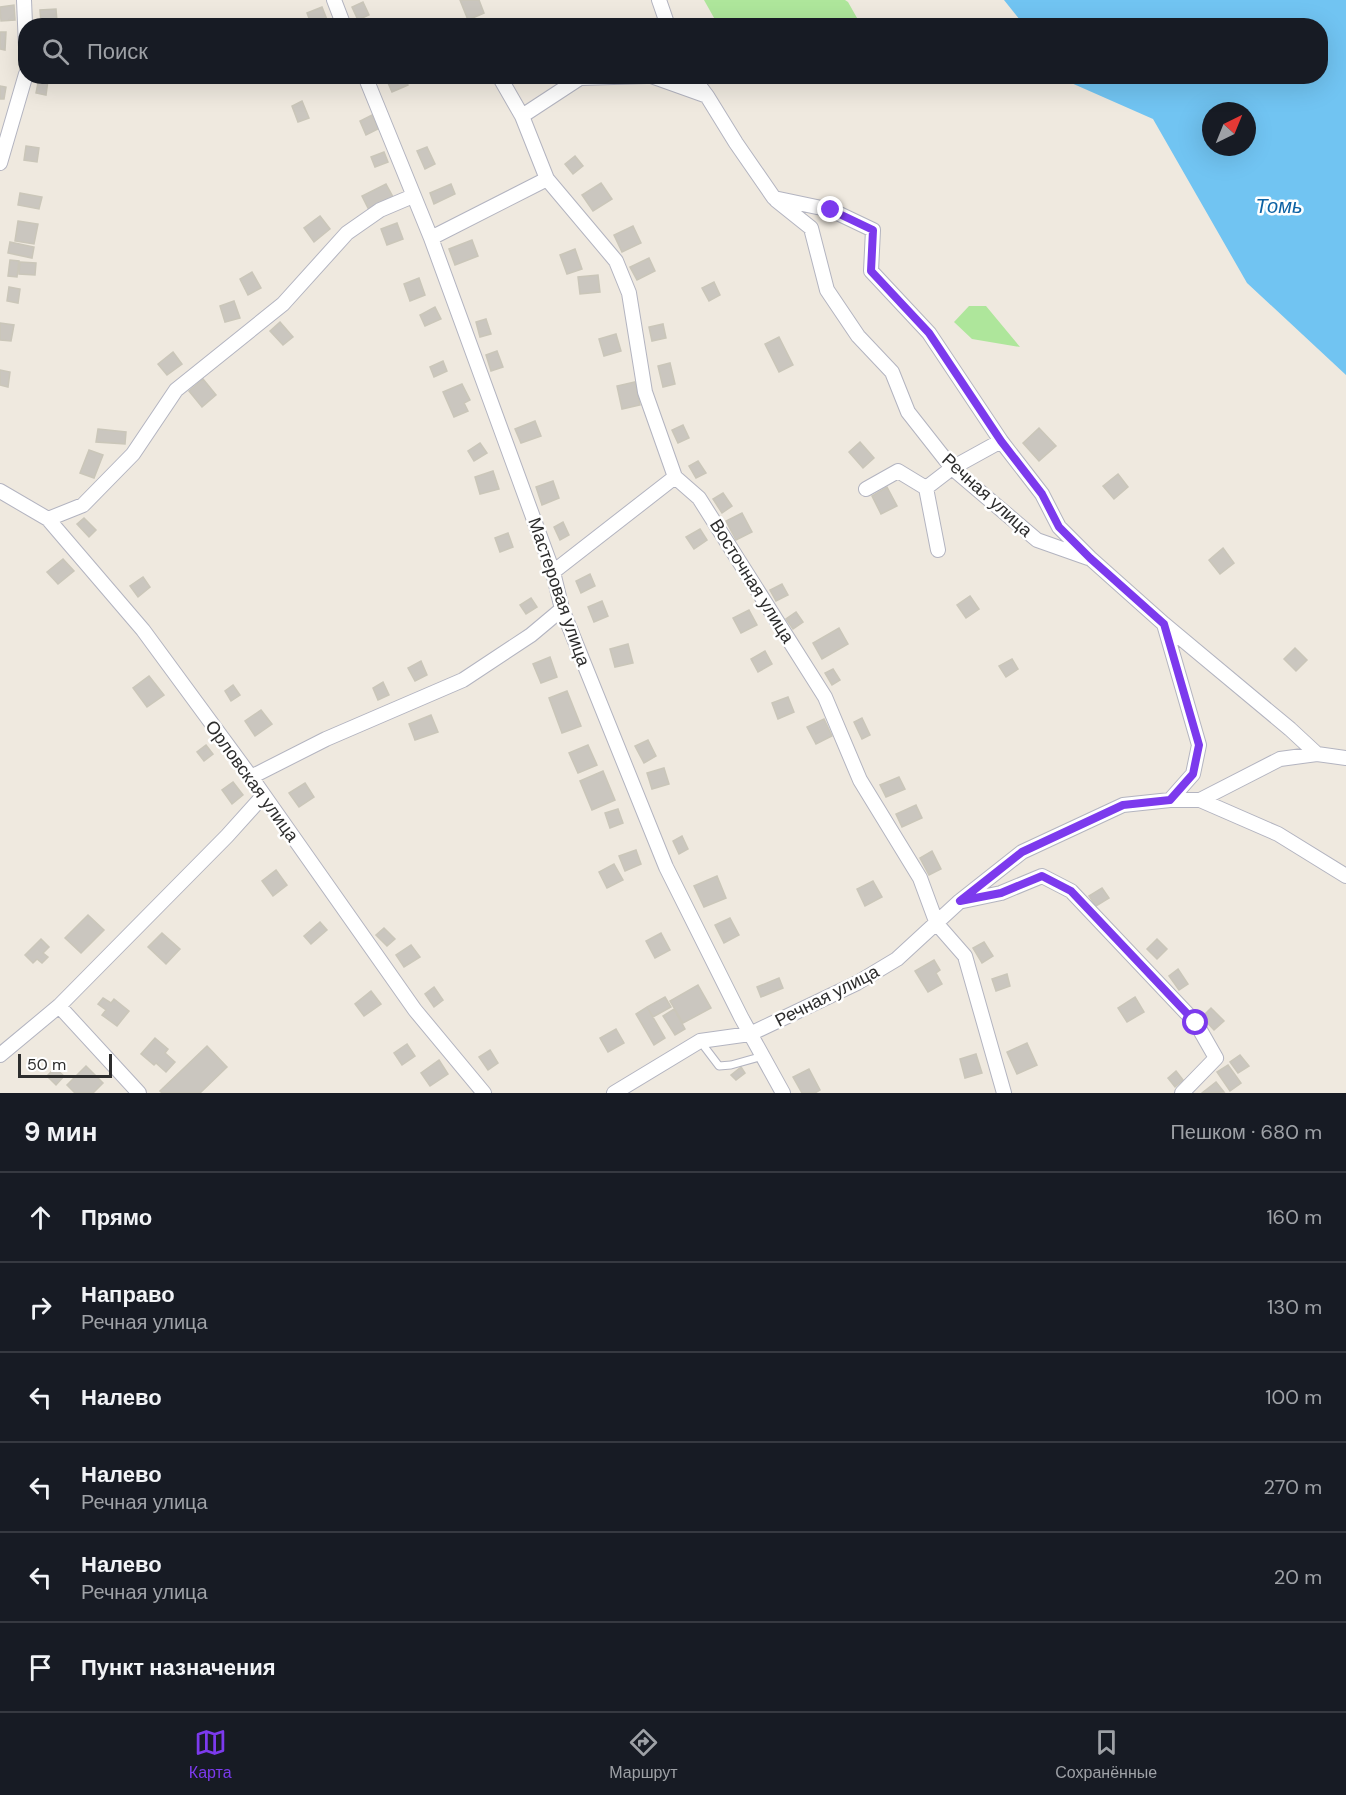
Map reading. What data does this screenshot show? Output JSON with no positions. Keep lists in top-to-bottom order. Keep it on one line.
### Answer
{"streets":{"street":["Речная улица","Восточная улица","Мастеровая улица","Орловская улица"]},"crossings":[["Речная улица","Восточная улица"],["Речная улица","Мастеровая улица"]],"water":["Томь"],"scale_bar":"50 m","north":"top right","page":{"search":"Поиск","scale":"50 m","heading":["9 мин","Пешком · 680 m"],"list":[["Прямо","160 m"],["Направо","Речная улица","130 m"],["Налево","100 m"],["Налево","Речная улица","270 m"],["Налево","Речная улица","20 m"],"Пункт назначения"],"nav":["Карта","Маршрут","Сохранённые"]}}
